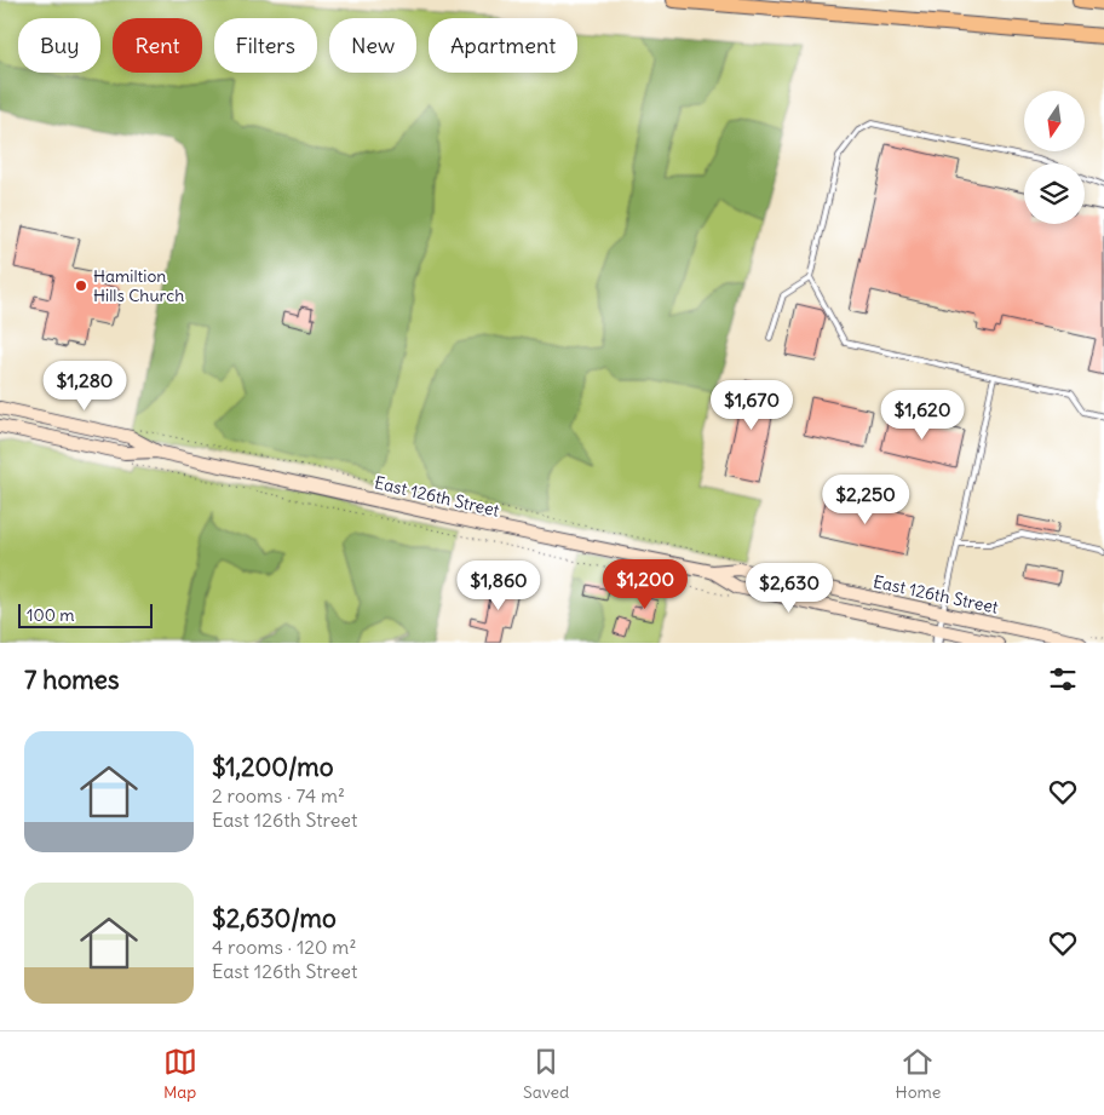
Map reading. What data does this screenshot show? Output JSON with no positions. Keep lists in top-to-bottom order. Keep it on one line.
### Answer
{"streets":{"main road":["East 126th Street"]},"places":["Hamiltion Hills Church"],"scale_bar":"100 m","north":"bottom","page":{"chip":["Buy","Rent","Filters","New","Apartment"],"price":["$1,280","$1,670","$1,620","$2,250","$1,200","$1,860","$2,630"],"scale":"100 m","heading":"7 homes","list":[{"name":"$1,200/mo","note":"2 rooms · 74 m² · East 126th Street"},{"name":"$2,630/mo","note":"4 rooms · 120 m² · East 126th Street"}],"tabs":["Map","Saved","Home"]}}
